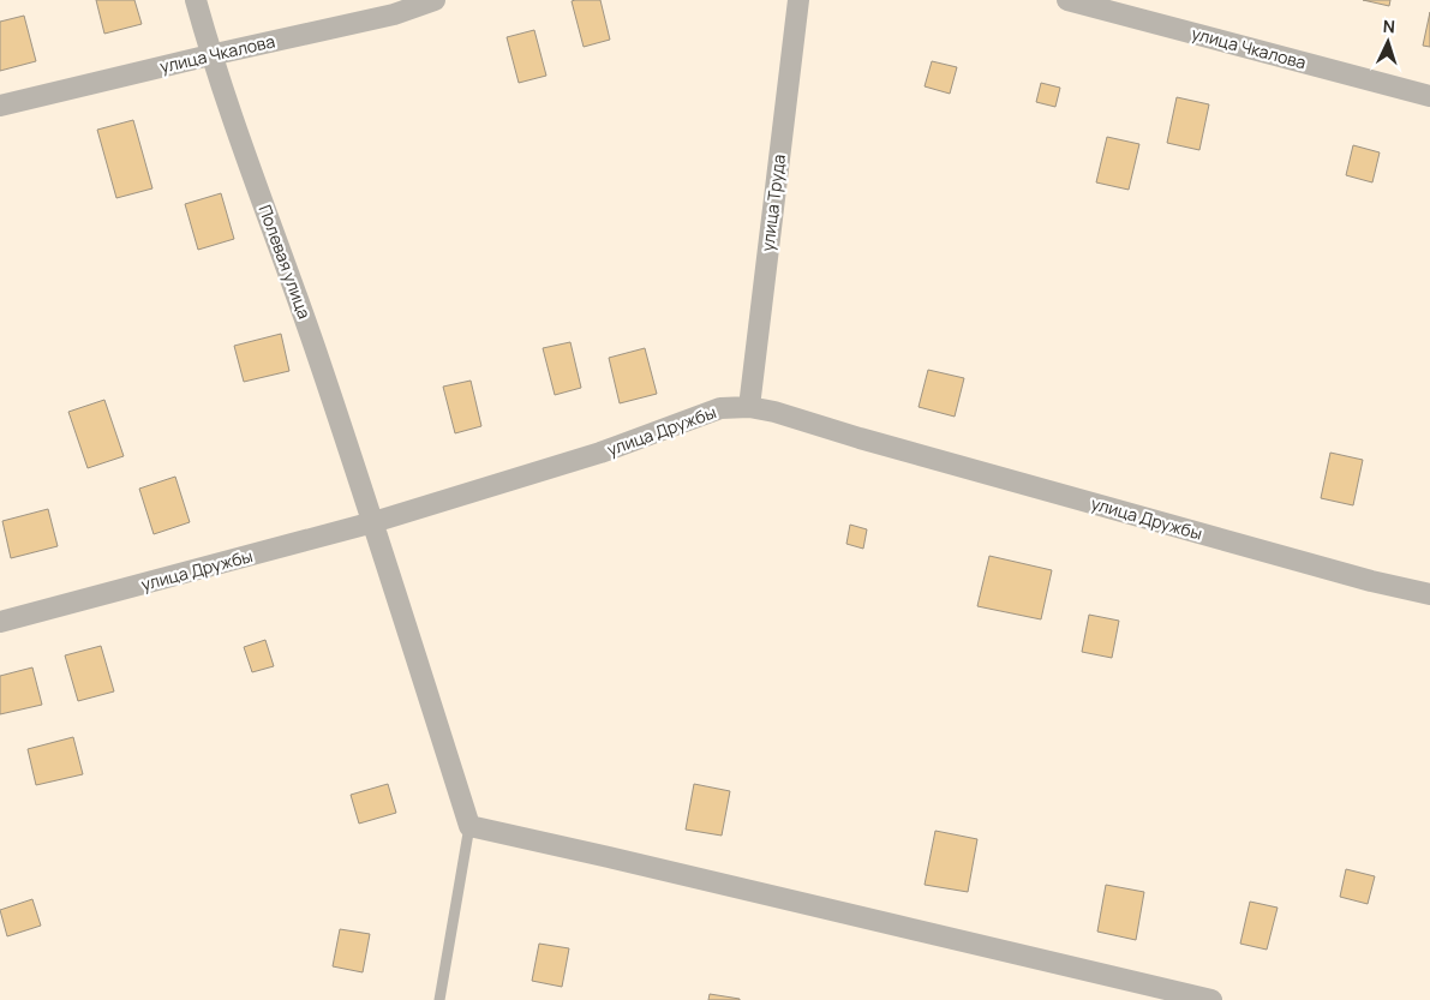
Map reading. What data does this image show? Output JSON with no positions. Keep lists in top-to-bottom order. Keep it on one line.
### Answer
{"streets":{"street":["улица Чкалова","улица Труда","Полевая улица","улица Дружбы"]},"crossings":[["улица Чкалова","Полевая улица"],["улица Труда","улица Дружбы"],["Полевая улица","улица Дружбы"]],"north":"top"}
